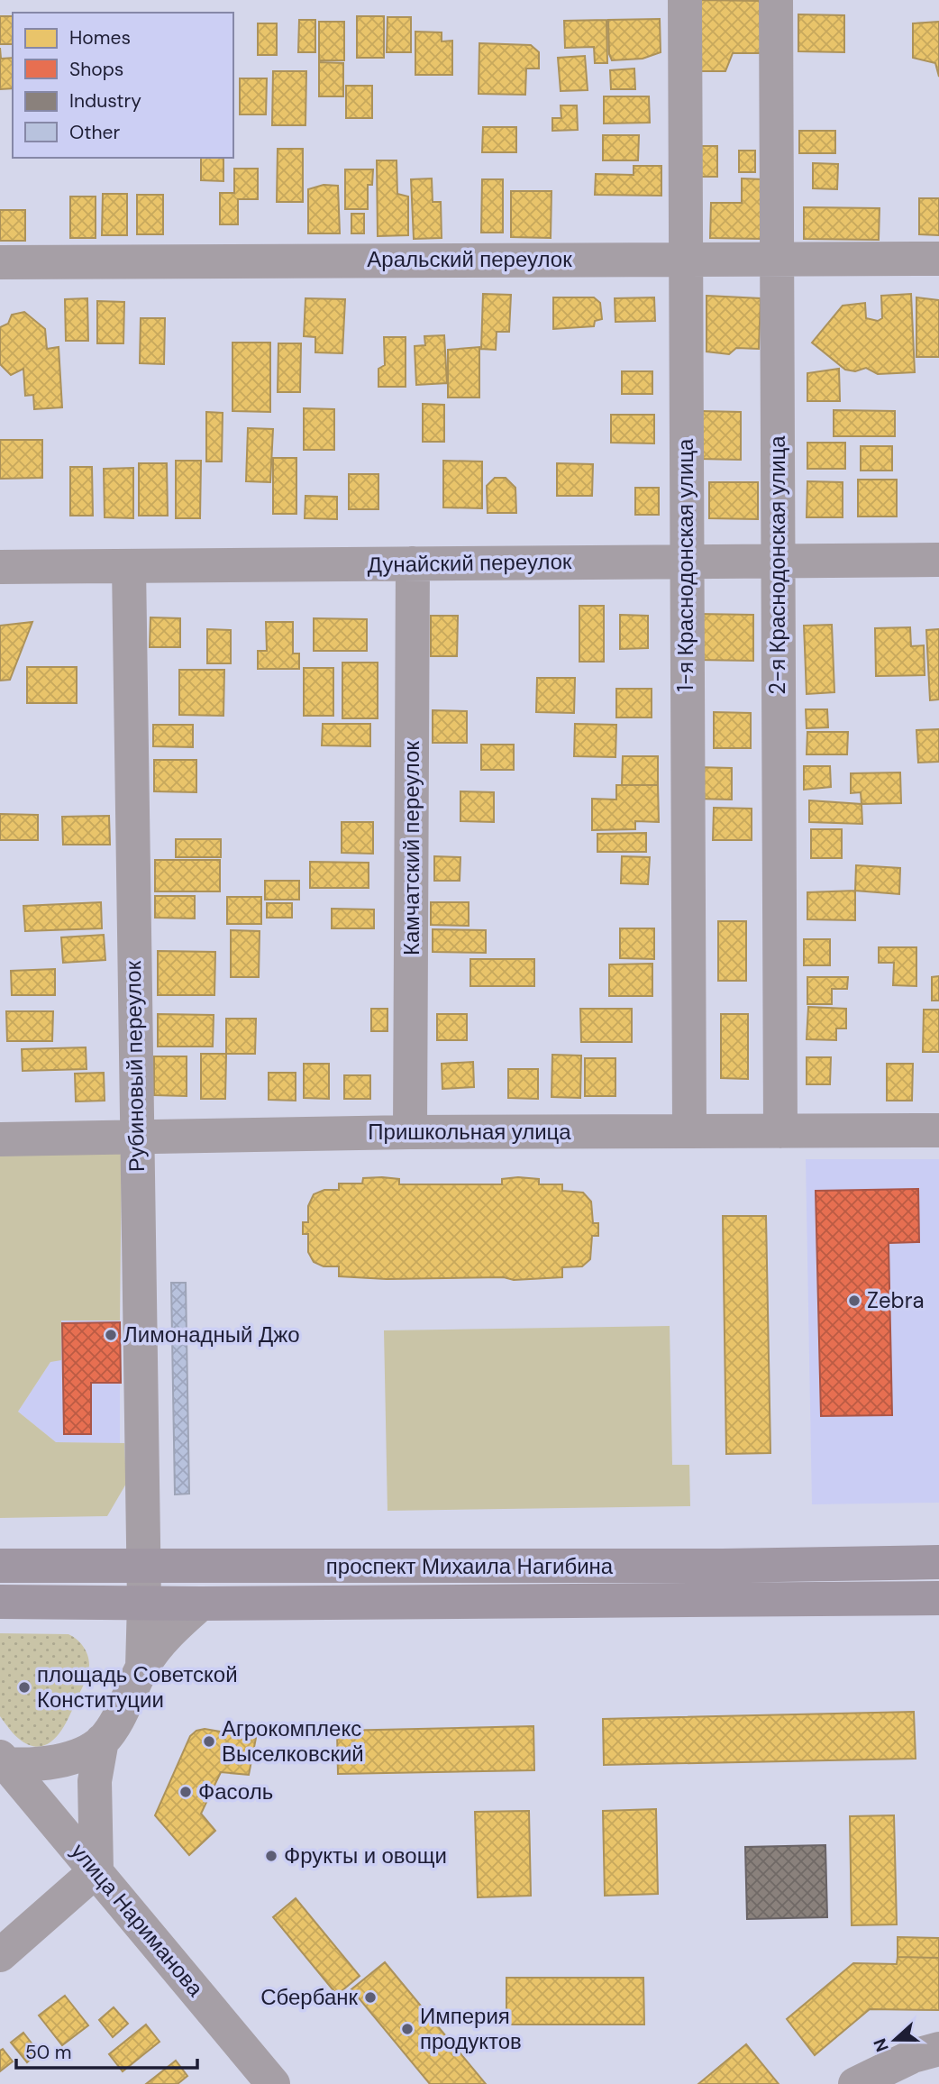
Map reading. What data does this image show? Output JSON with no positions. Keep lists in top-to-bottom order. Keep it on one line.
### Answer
{"streets":{"main road":["проспект Михаила Нагибина"],"street":["Аральский переулок","Дунайский переулок","1-я Краснодонская улица","2-я Краснодонская улица","Камчатский переулок","Рубиновый переулок","Пришкольная улица","улица Нариманова"]},"crossings":[["Аральский переулок","1-я Краснодонская улица"],["Аральский переулок","2-я Краснодонская улица"],["Дунайский переулок","1-я Краснодонская улица"],["Дунайский переулок","2-я Краснодонская улица"],["Дунайский переулок","Камчатский переулок"],["Дунайский переулок","Рубиновый переулок"],["1-я Краснодонская улица","Пришкольная улица"],["2-я Краснодонская улица","Пришкольная улица"],["Камчатский переулок","Пришкольная улица"],["Рубиновый переулок","Пришкольная улица"],["Рубиновый переулок","проспект Михаила Нагибина"]],"places":["Zebra","Лимонадный Джо","площадь Советской Конституции","Агрокомплекс Выселковский","Фасоль","Фрукты и овощи","Сбербанк","Империя продуктов"],"legend":["Homes","Shops","Industry","Other"],"scale_bar":"50 m","north":"left"}
